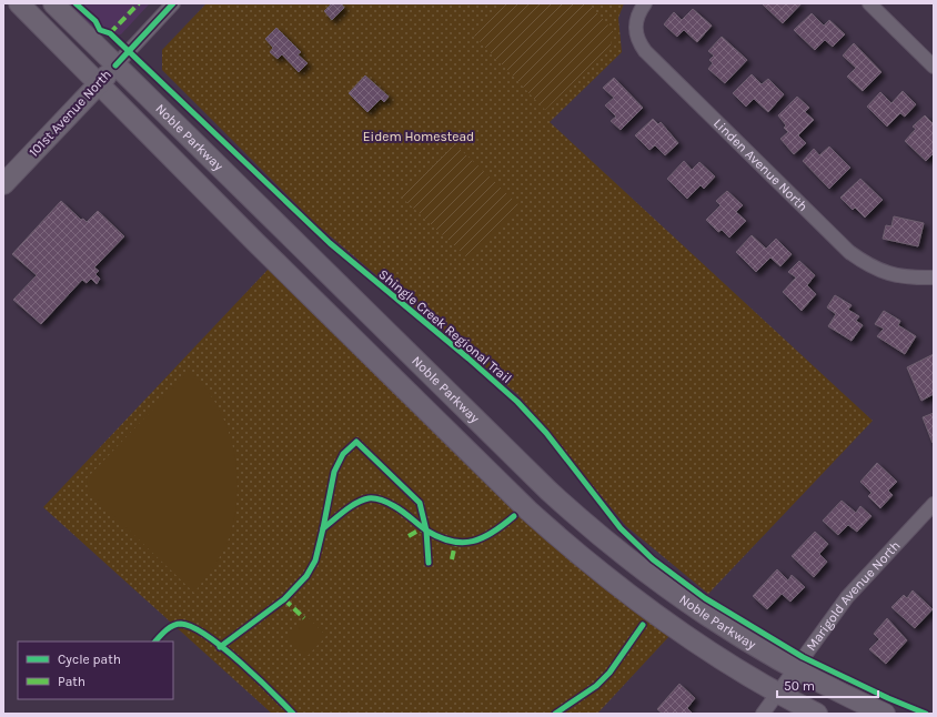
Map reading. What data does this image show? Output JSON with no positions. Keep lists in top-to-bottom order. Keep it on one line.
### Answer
{"streets":{"main road":["101st Avenue North","Noble Parkway"],"street":["Linden Avenue North","Marigold Avenue North"],"cycle path":["Shingle Creek Regional Trail"]},"crossings":[["101st Avenue North","Noble Parkway"],["Noble Parkway","Marigold Avenue North"]],"parks":["Eidem Homestead"],"legend":["Cycle path","Path"],"scale_bar":"50 m"}
